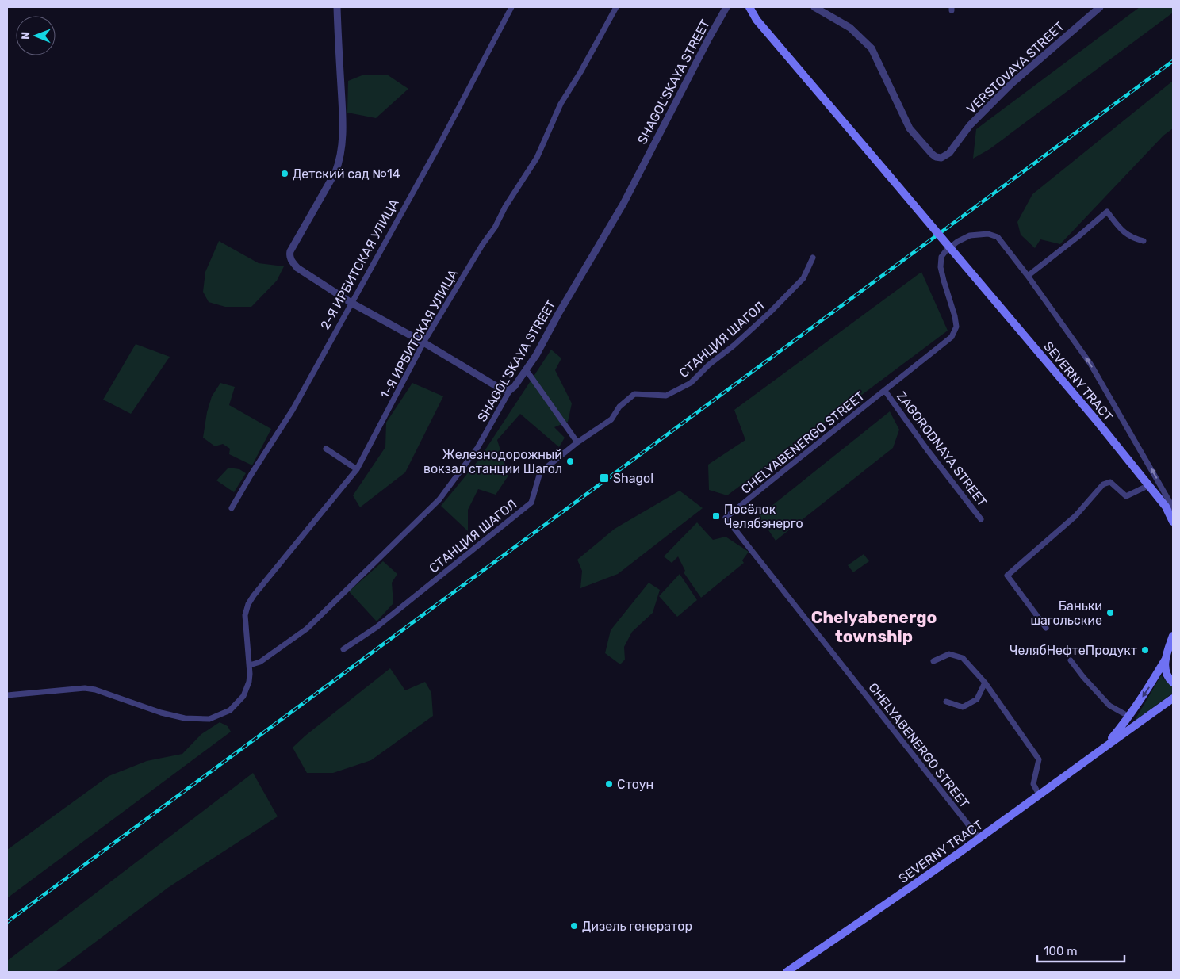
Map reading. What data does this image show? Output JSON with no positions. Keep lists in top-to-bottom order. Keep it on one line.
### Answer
{"streets":{"main road":["SEVERNY TRACT"],"street":["VERSTOVAYA STREET","SHAGOL'SKAYA STREET","2-Я ИРБИТСКАЯ УЛИЦА","1-Я ИРБИТСКАЯ УЛИЦА","СТАНЦИЯ ШАГОЛ","CHELYABENERGO STREET","ZAGORODNAYA STREET"]},"crossings":[["SHAGOL'SKAYA STREET","1-Я ИРБИТСКАЯ УЛИЦА"],["SEVERNY TRACT","CHELYABENERGO STREET"],["CHELYABENERGO STREET","ZAGORODNAYA STREET"]],"districts":["Chelyabenergo township"],"places":{"other":["Детский сад №14","Железнодорожный вокзал станции Шагол","Баньки шагольские","ЧелябНефтеПродукт","Стоун","Дизель генератор"],"transit":["Shagol","Посёлок Челябэнерго"]},"scale_bar":"100 m","north":"left"}
